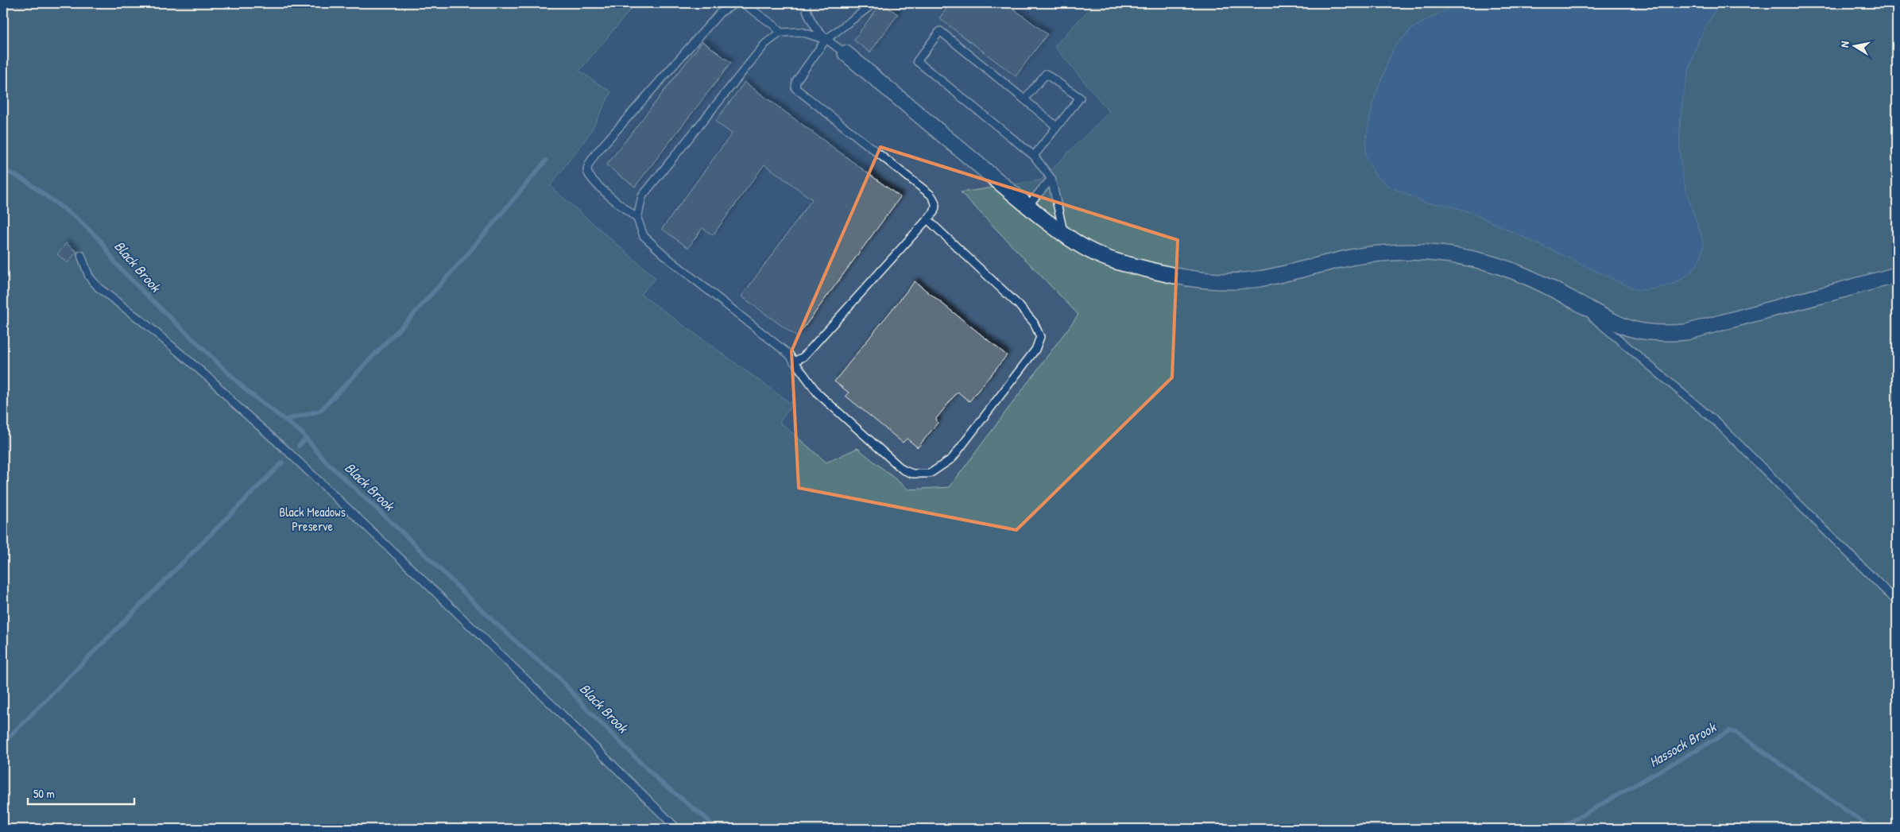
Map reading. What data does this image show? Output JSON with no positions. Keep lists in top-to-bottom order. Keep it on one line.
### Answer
{"water":["Black Brook","Hassock Brook"],"parks":["Black Meadows Preserve"],"scale_bar":"50 m","north":"left"}
